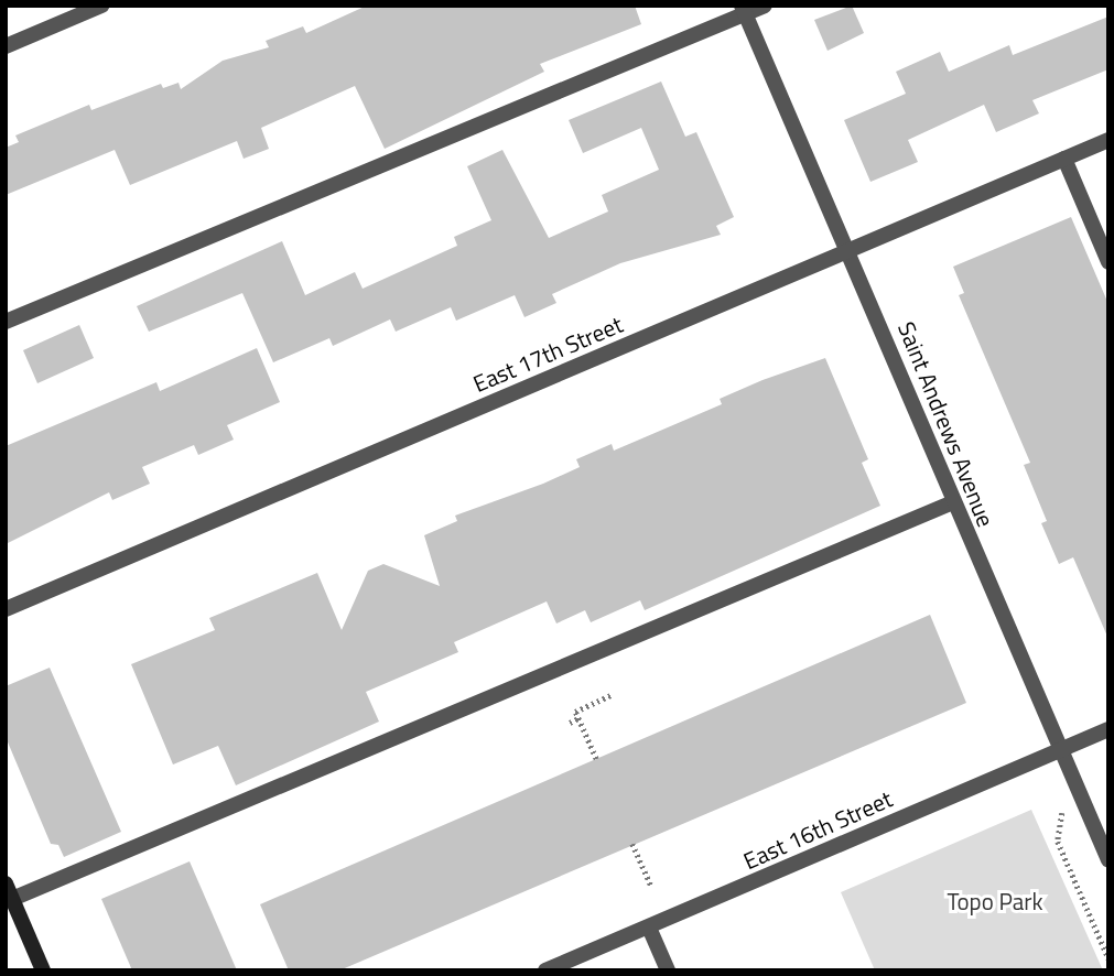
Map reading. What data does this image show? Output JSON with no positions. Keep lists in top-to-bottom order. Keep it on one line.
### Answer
{"streets":{"street":["East 17th Street","Saint Andrews Avenue","East 16th Street"]},"crossings":[["East 17th Street","Saint Andrews Avenue"],["Saint Andrews Avenue","East 16th Street"]],"parks":["Topo Park"]}
